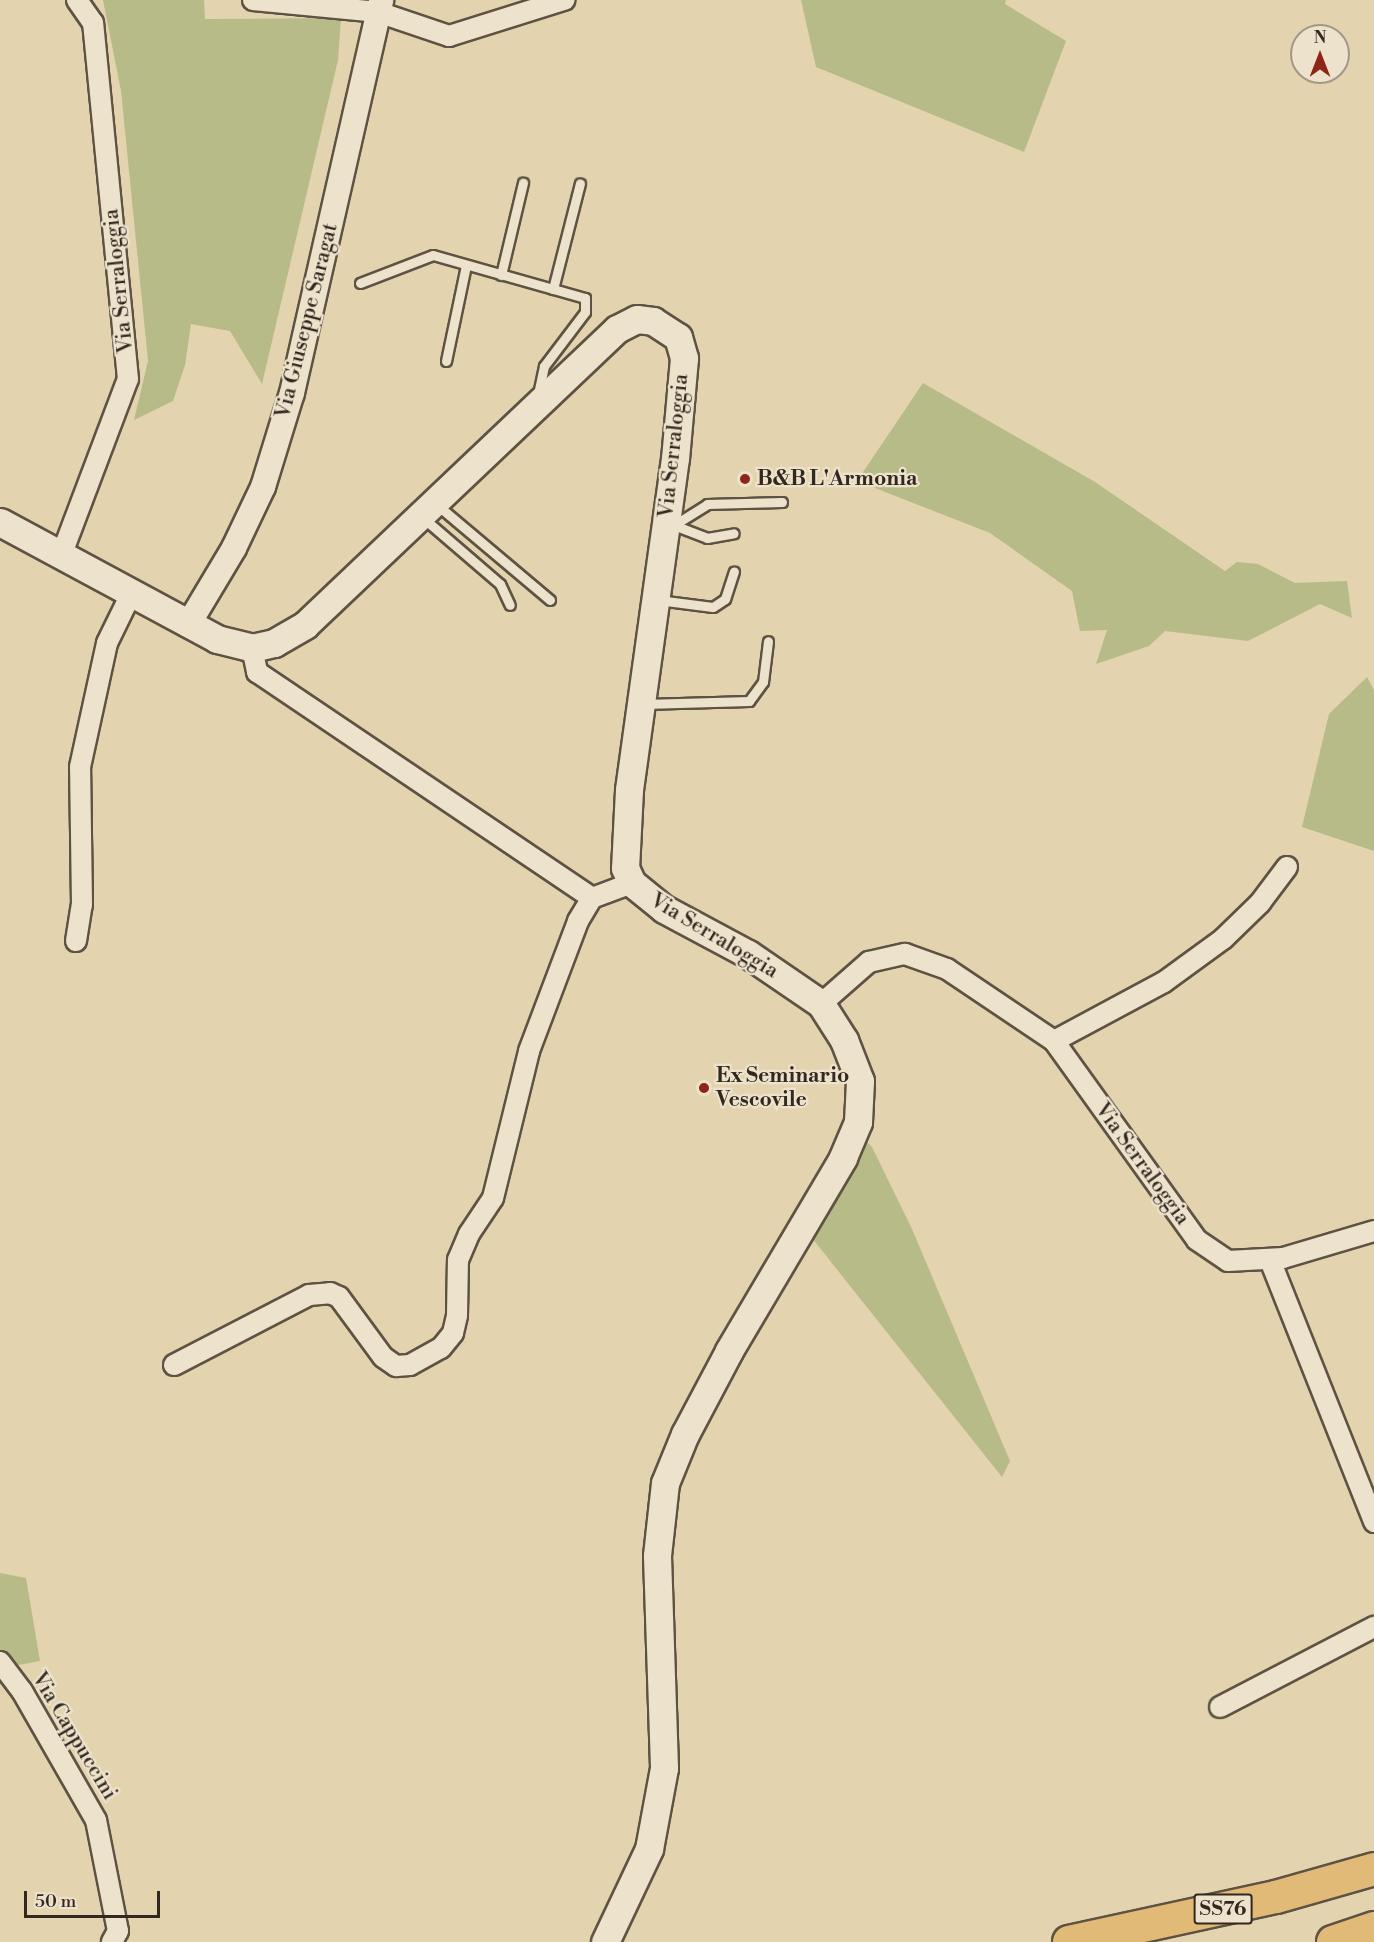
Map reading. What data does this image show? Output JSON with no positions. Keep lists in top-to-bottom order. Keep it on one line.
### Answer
{"streets":{"highway":["SS76"],"main road":["Via Serraloggia"],"street":["Via Giuseppe Saragat","Via Cappuccini"]},"places":["B&B L'Armonia","Ex Seminario Vescovile"],"scale_bar":"50 m","north":"top"}
